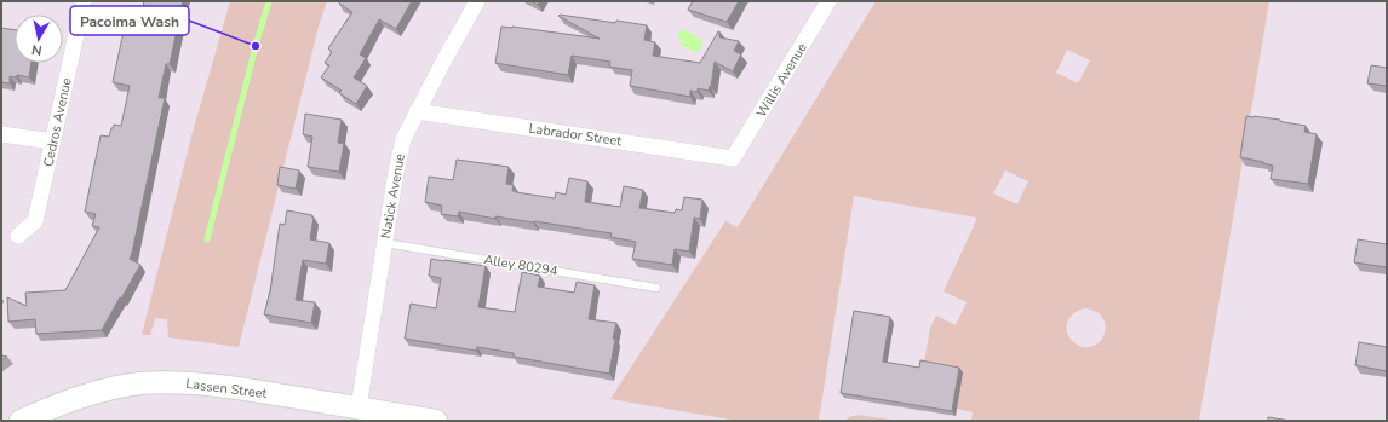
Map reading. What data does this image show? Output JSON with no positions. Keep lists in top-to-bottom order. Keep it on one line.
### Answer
{"streets":{"main road":["Lassen Street"],"street":["Willis Avenue","Cedros Avenue","Labrador Street","Natick Avenue"],"lane":["Alley 80294"]},"crossings":[["Willis Avenue","Labrador Street"],["Labrador Street","Natick Avenue"],["Natick Avenue","Alley 80294"],["Natick Avenue","Lassen Street"]],"places":["Pacoima Wash"],"north":"bottom"}
